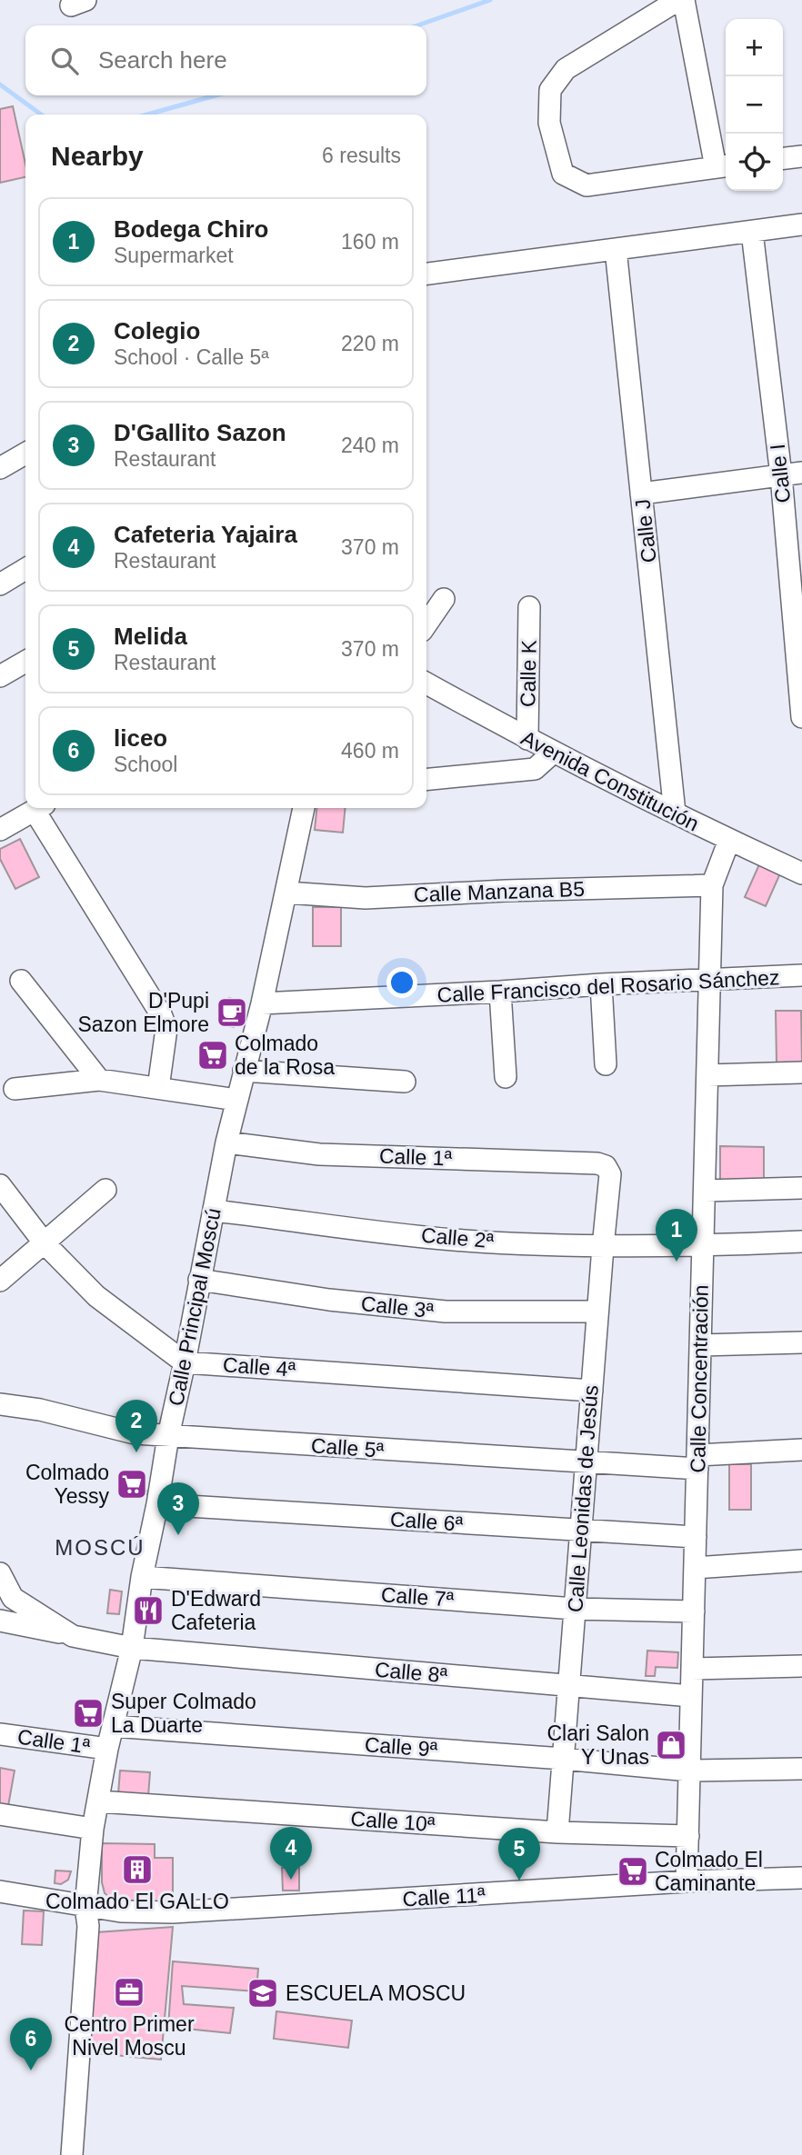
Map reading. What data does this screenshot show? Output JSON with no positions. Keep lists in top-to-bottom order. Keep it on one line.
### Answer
{"streets":{"street":["Calle I","Calle J","Calle K","Avenida Constitución","Calle Manzana B5","Calle Francisco del Rosario Sánchez","Calle 1ª","Calle 2ª","Calle Principal Moscú","Calle 3ª","Calle 4ª","Calle Concentración","Calle 5ª","Calle Leonidas de Jesús","Calle 6ª","Calle 7ª","Calle 8ª","Calle 9ª","Calle 10ª","Calle 11ª"]},"crossings":[["Calle J","Avenida Constitución"],["Calle K","Avenida Constitución"],["Avenida Constitución","Calle Concentración"],["Calle Manzana B5","Calle Principal Moscú"],["Calle Manzana B5","Calle Concentración"],["Calle Francisco del Rosario Sánchez","Calle Principal Moscú"],["Calle Francisco del Rosario Sánchez","Calle Concentración"],["Calle 1ª","Calle Principal Moscú"],["Calle 1ª","Calle Leonidas de Jesús"],["Calle 2ª","Calle Principal Moscú"],["Calle 2ª","Calle Concentración"],["Calle 2ª","Calle Leonidas de Jesús"],["Calle Principal Moscú","Calle 3ª"],["Calle Principal Moscú","Calle 4ª"],["Calle Principal Moscú","Calle 5ª"],["Calle Principal Moscú","Calle 6ª"],["Calle Principal Moscú","Calle 7ª"],["Calle Principal Moscú","Calle 8ª"],["Calle Principal Moscú","Calle 9ª"],["Calle Principal Moscú","Calle 10ª"],["Calle Principal Moscú","Calle 11ª"],["Calle 3ª","Calle Leonidas de Jesús"],["Calle 4ª","Calle Leonidas de Jesús"],["Calle Concentración","Calle 5ª"],["Calle Concentración","Calle 6ª"],["Calle Concentración","Calle 7ª"],["Calle Concentración","Calle 8ª"],["Calle Concentración","Calle 9ª"],["Calle Concentración","Calle 10ª"],["Calle Concentración","Calle 11ª"],["Calle 5ª","Calle Leonidas de Jesús"],["Calle Leonidas de Jesús","Calle 6ª"],["Calle Leonidas de Jesús","Calle 7ª"],["Calle Leonidas de Jesús","Calle 8ª"],["Calle Leonidas de Jesús","Calle 9ª"],["Calle Leonidas de Jesús","Calle 10ª"]],"districts":["MOSCÚ"],"places":{"cafe":["D'Pupi Sazon Elmore"],"supermarket":["Colmado de la Rosa","Colmado Yessy","Super Colmado La Duarte","Colmado El Caminante"],"restaurant":["D'Edward Cafeteria"],"shop":["Clari Salon Y Unas"],"building":["Colmado El GALLO"],"office":["Centro Primer Nivel Moscu"],"school or university":["ESCUELA MOSCU"]},"page":{"map_buttons":["+","−"],"search":"Search here","heading":["Nearby","6 results"],"list":[{"mark":"1","name":"Bodega Chiro","note":"Supermarket","value":"160 m"},{"mark":"2","name":"Colegio","note":"School · Calle 5ª","value":"220 m"},{"mark":"3","name":"D'Gallito Sazon","note":"Restaurant","value":"240 m"},{"mark":"4","name":"Cafeteria Yajaira","note":"Restaurant","value":"370 m"},{"mark":"5","name":"Melida","note":"Restaurant","value":"370 m"},{"mark":"6","name":"liceo","note":"School","value":"460 m"}],"pins":["1","2","3","4","5","6"]}}
